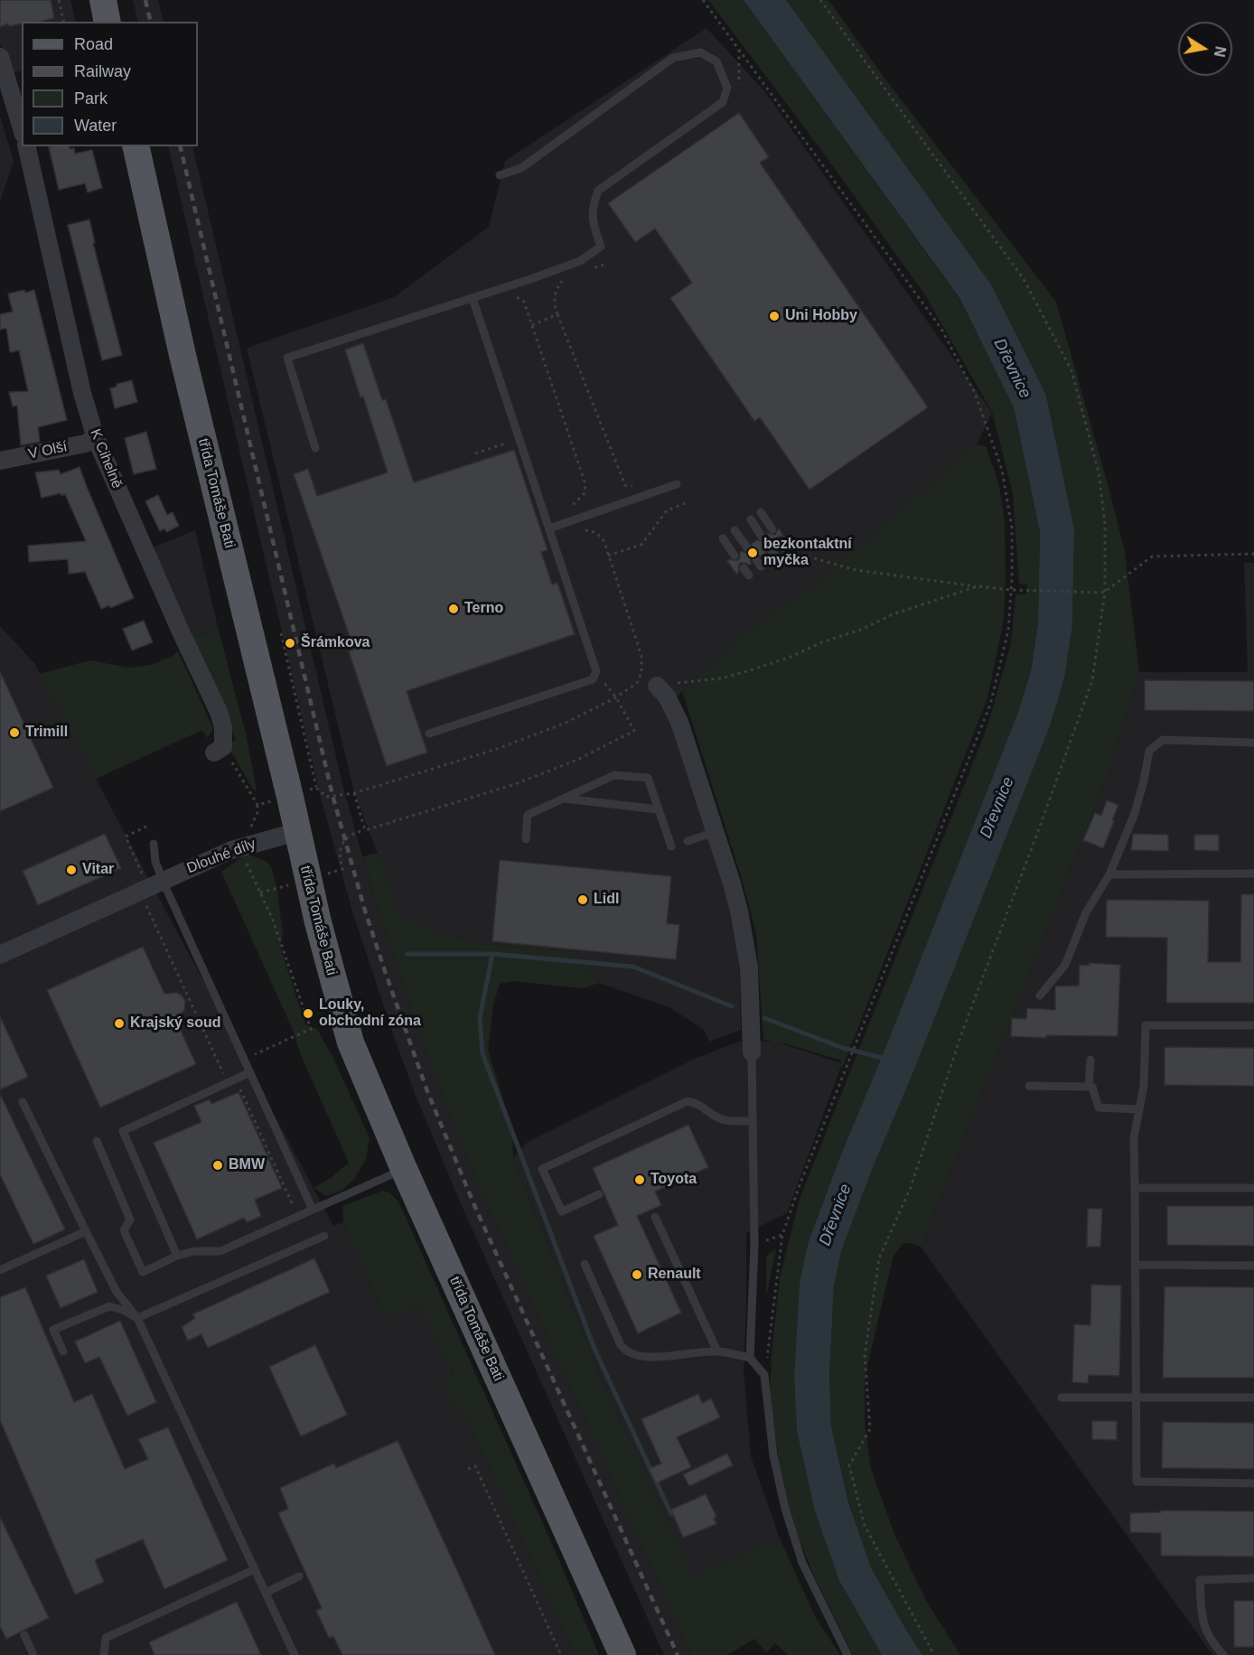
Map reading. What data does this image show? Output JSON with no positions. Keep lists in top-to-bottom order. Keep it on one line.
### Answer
{"streets":{"main road":["třída Tomáše Bati"],"street":["V Olší","K Cihelně","Dlouhé díly"]},"crossings":[["V Olší","K Cihelně"],["třída Tomáše Bati","Dlouhé díly"]],"water":["Dřevnice"],"places":["Uni Hobby","bezkontaktní myčka","Terno","Šrámkova","Trimill","Vitar","Lidl","Louky, obchodní zóna","Krajský soud","BMW","Toyota","Renault"],"legend":["Road","Railway","Park","Water"],"north":"right"}
